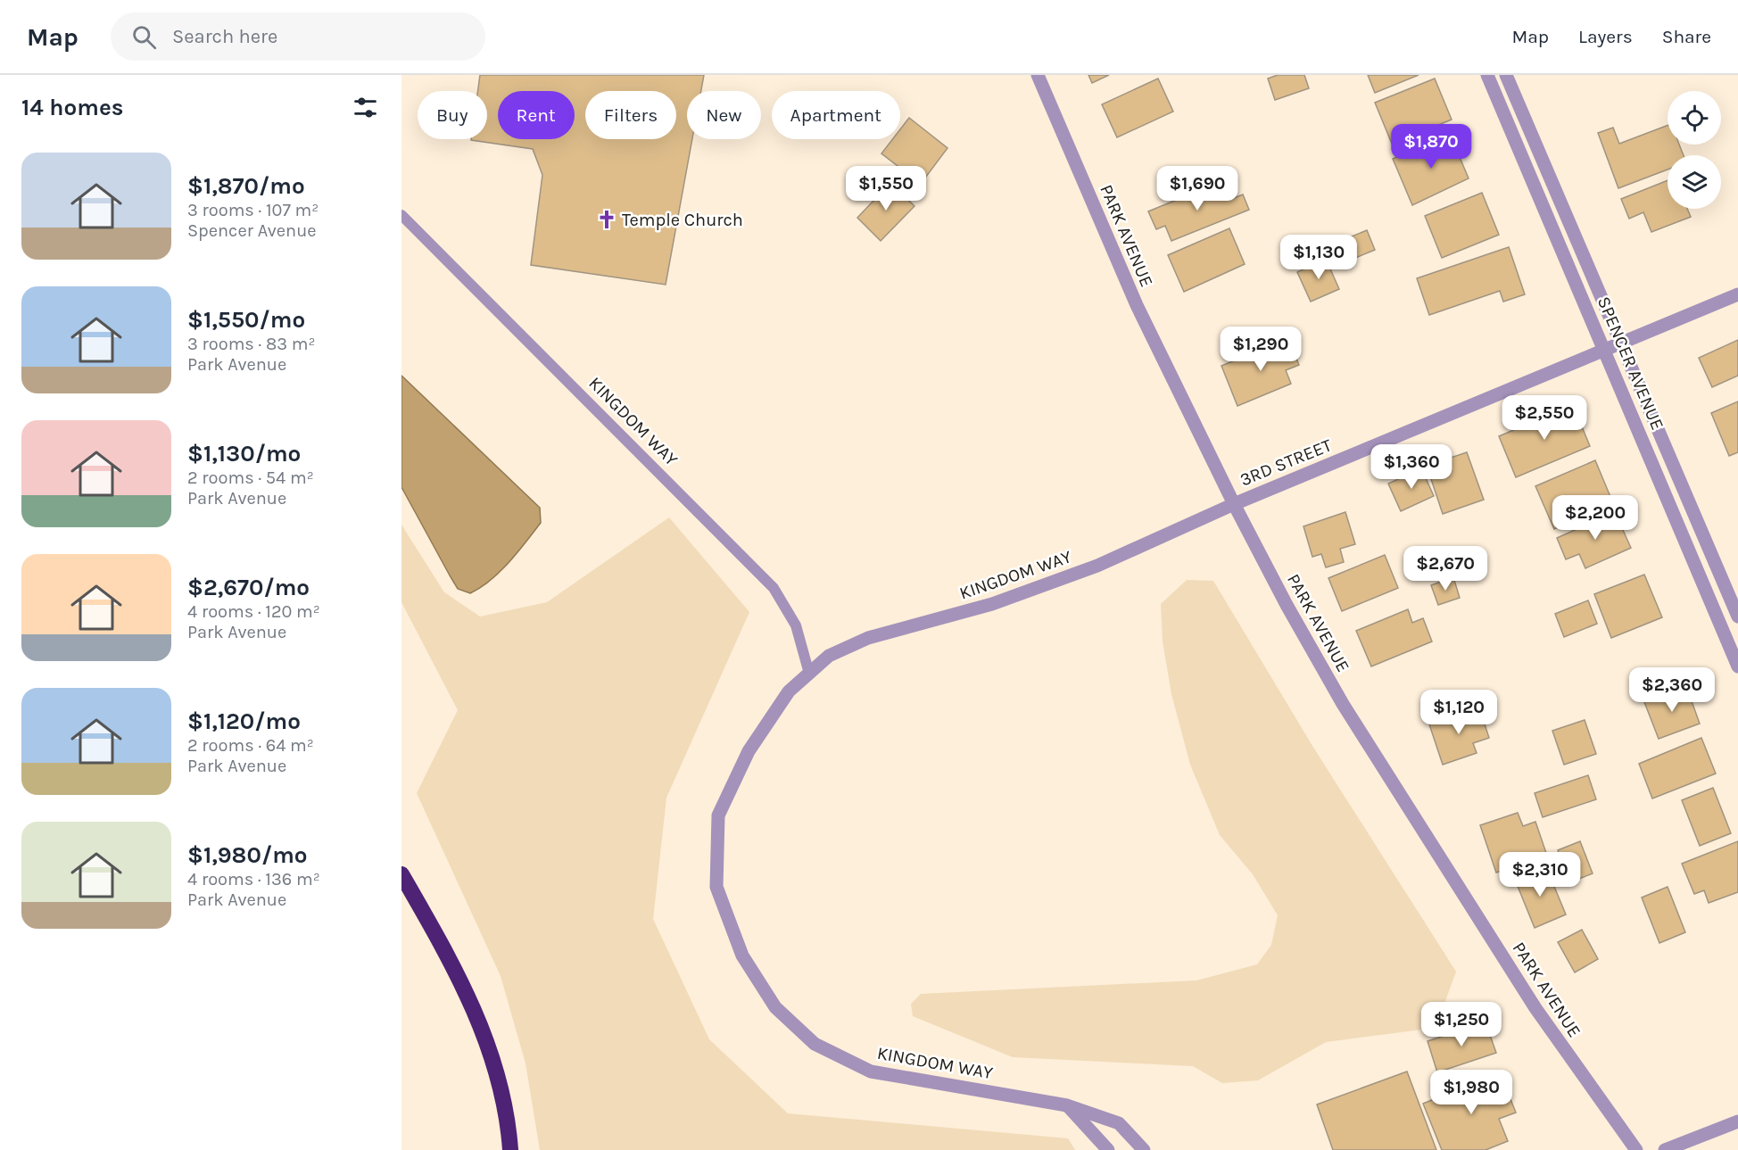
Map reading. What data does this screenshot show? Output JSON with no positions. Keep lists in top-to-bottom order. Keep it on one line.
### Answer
{"streets":{"street":["PARK AVENUE","SPENCER AVENUE","KINGDOM WAY","3RD STREET"]},"crossings":[["PARK AVENUE","KINGDOM WAY"],["PARK AVENUE","3RD STREET"],["SPENCER AVENUE","3RD STREET"],["KINGDOM WAY","3RD STREET"]],"places":{"church":["Temple Church"]},"page":{"header":"Map","search":"Search here","nav":["Map","Layers","Share"],"heading":"14 homes","chip":["Buy","Rent","Filters","New","Apartment"],"price":["$1,870","$1,550","$1,690","$1,130","$1,290","$2,550","$1,360","$2,200","$2,670","$2,360","$1,120","$2,310","$1,250","$1,980"],"list":[{"name":"$1,870/mo","note":"3 rooms · 107 m² · Spencer Avenue"},{"name":"$1,550/mo","note":"3 rooms · 83 m² · Park Avenue"},{"name":"$1,130/mo","note":"2 rooms · 54 m² · Park Avenue"},{"name":"$2,670/mo","note":"4 rooms · 120 m² · Park Avenue"},{"name":"$1,120/mo","note":"2 rooms · 64 m² · Park Avenue"},{"name":"$1,980/mo","note":"4 rooms · 136 m² · Park Avenue"}]}}
